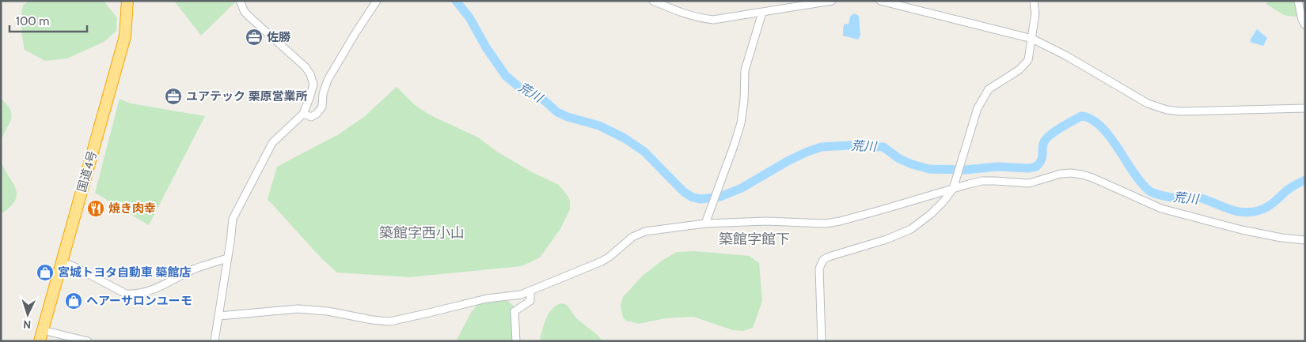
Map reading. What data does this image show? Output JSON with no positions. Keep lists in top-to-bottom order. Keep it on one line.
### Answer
{"streets":{"highway":["国道4号"]},"districts":["築館字西小山","築館字館下"],"water":["荒川"],"places":{"office":["佐勝","ユアテック 栗原営業所"],"restaurant":["焼き肉幸"],"shop":["宮城トヨタ自動車 築館店","ヘアーサロンユーモ"]},"scale_bar":"100 m","north":"bottom"}
